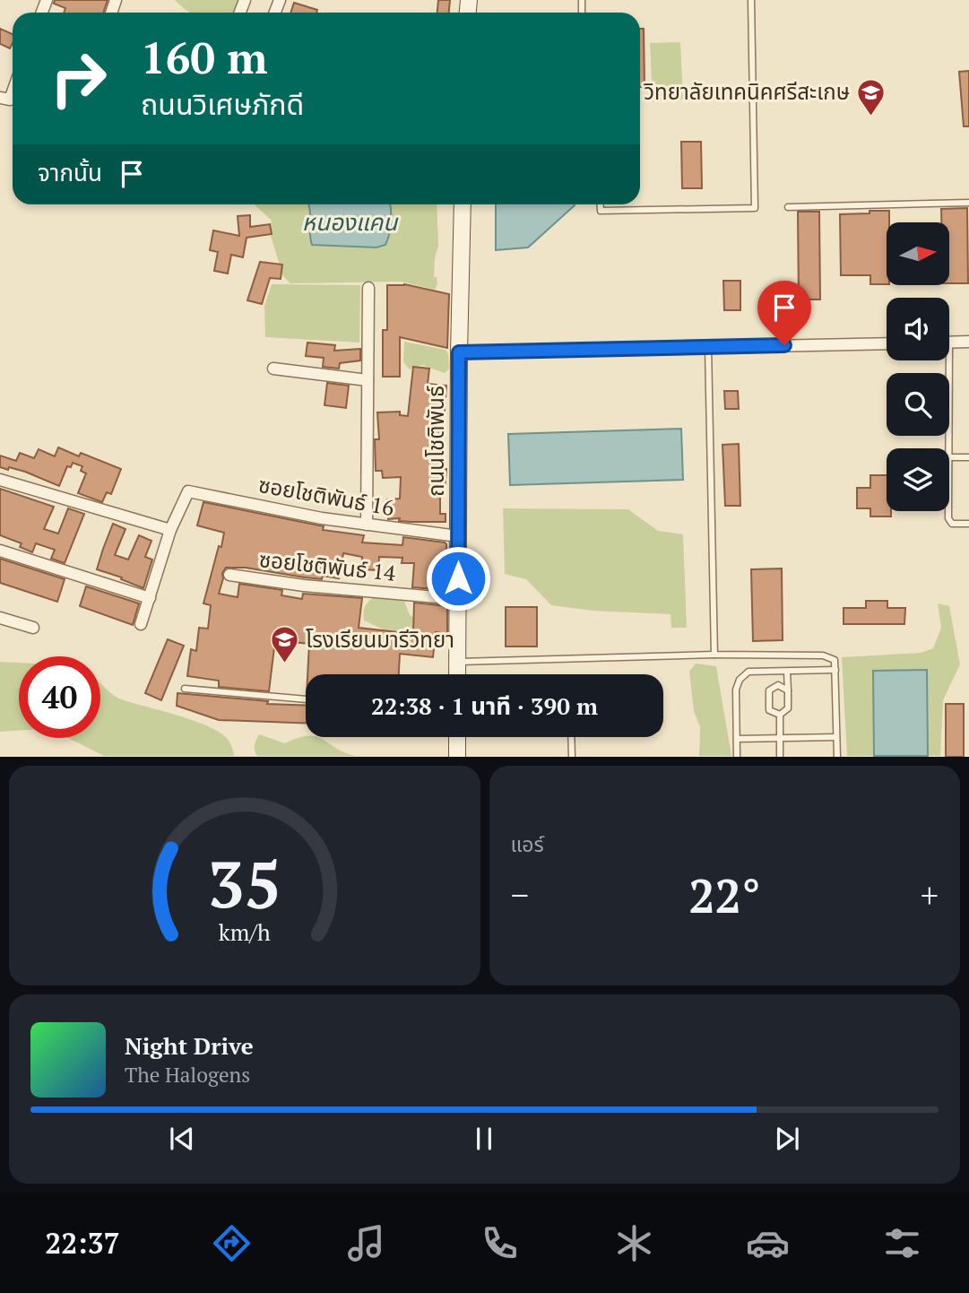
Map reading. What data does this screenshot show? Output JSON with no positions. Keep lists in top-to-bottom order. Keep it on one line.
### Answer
{"streets":{"street":["ถนนโชติพันธ์","ซอยโชติพันธ์ 16","ซอยโชติพันธ์ 14"]},"crossings":[["ถนนโชติพันธ์","ซอยโชติพันธ์ 16"],["ถนนโชติพันธ์","ซอยโชติพันธ์ 14"]],"water":["หนองแคน"],"places":{"school or university":["วิทยาลัยเทคนิคศรีสะเกษ","โรงเรียนมารีวิทยา"]},"north":"right","page":{"turn":["160 m","ถนนวิเศษภักดี"],"then":"จากนั้น","limit":"40","trip":"22:38 · 1 นาที · 390 m","tile":"แอร์","heat":["−","22°","+"],"song":["Night Drive","The Halogens"],"tabs":"22:37","gauge":["35","km/h"]}}
